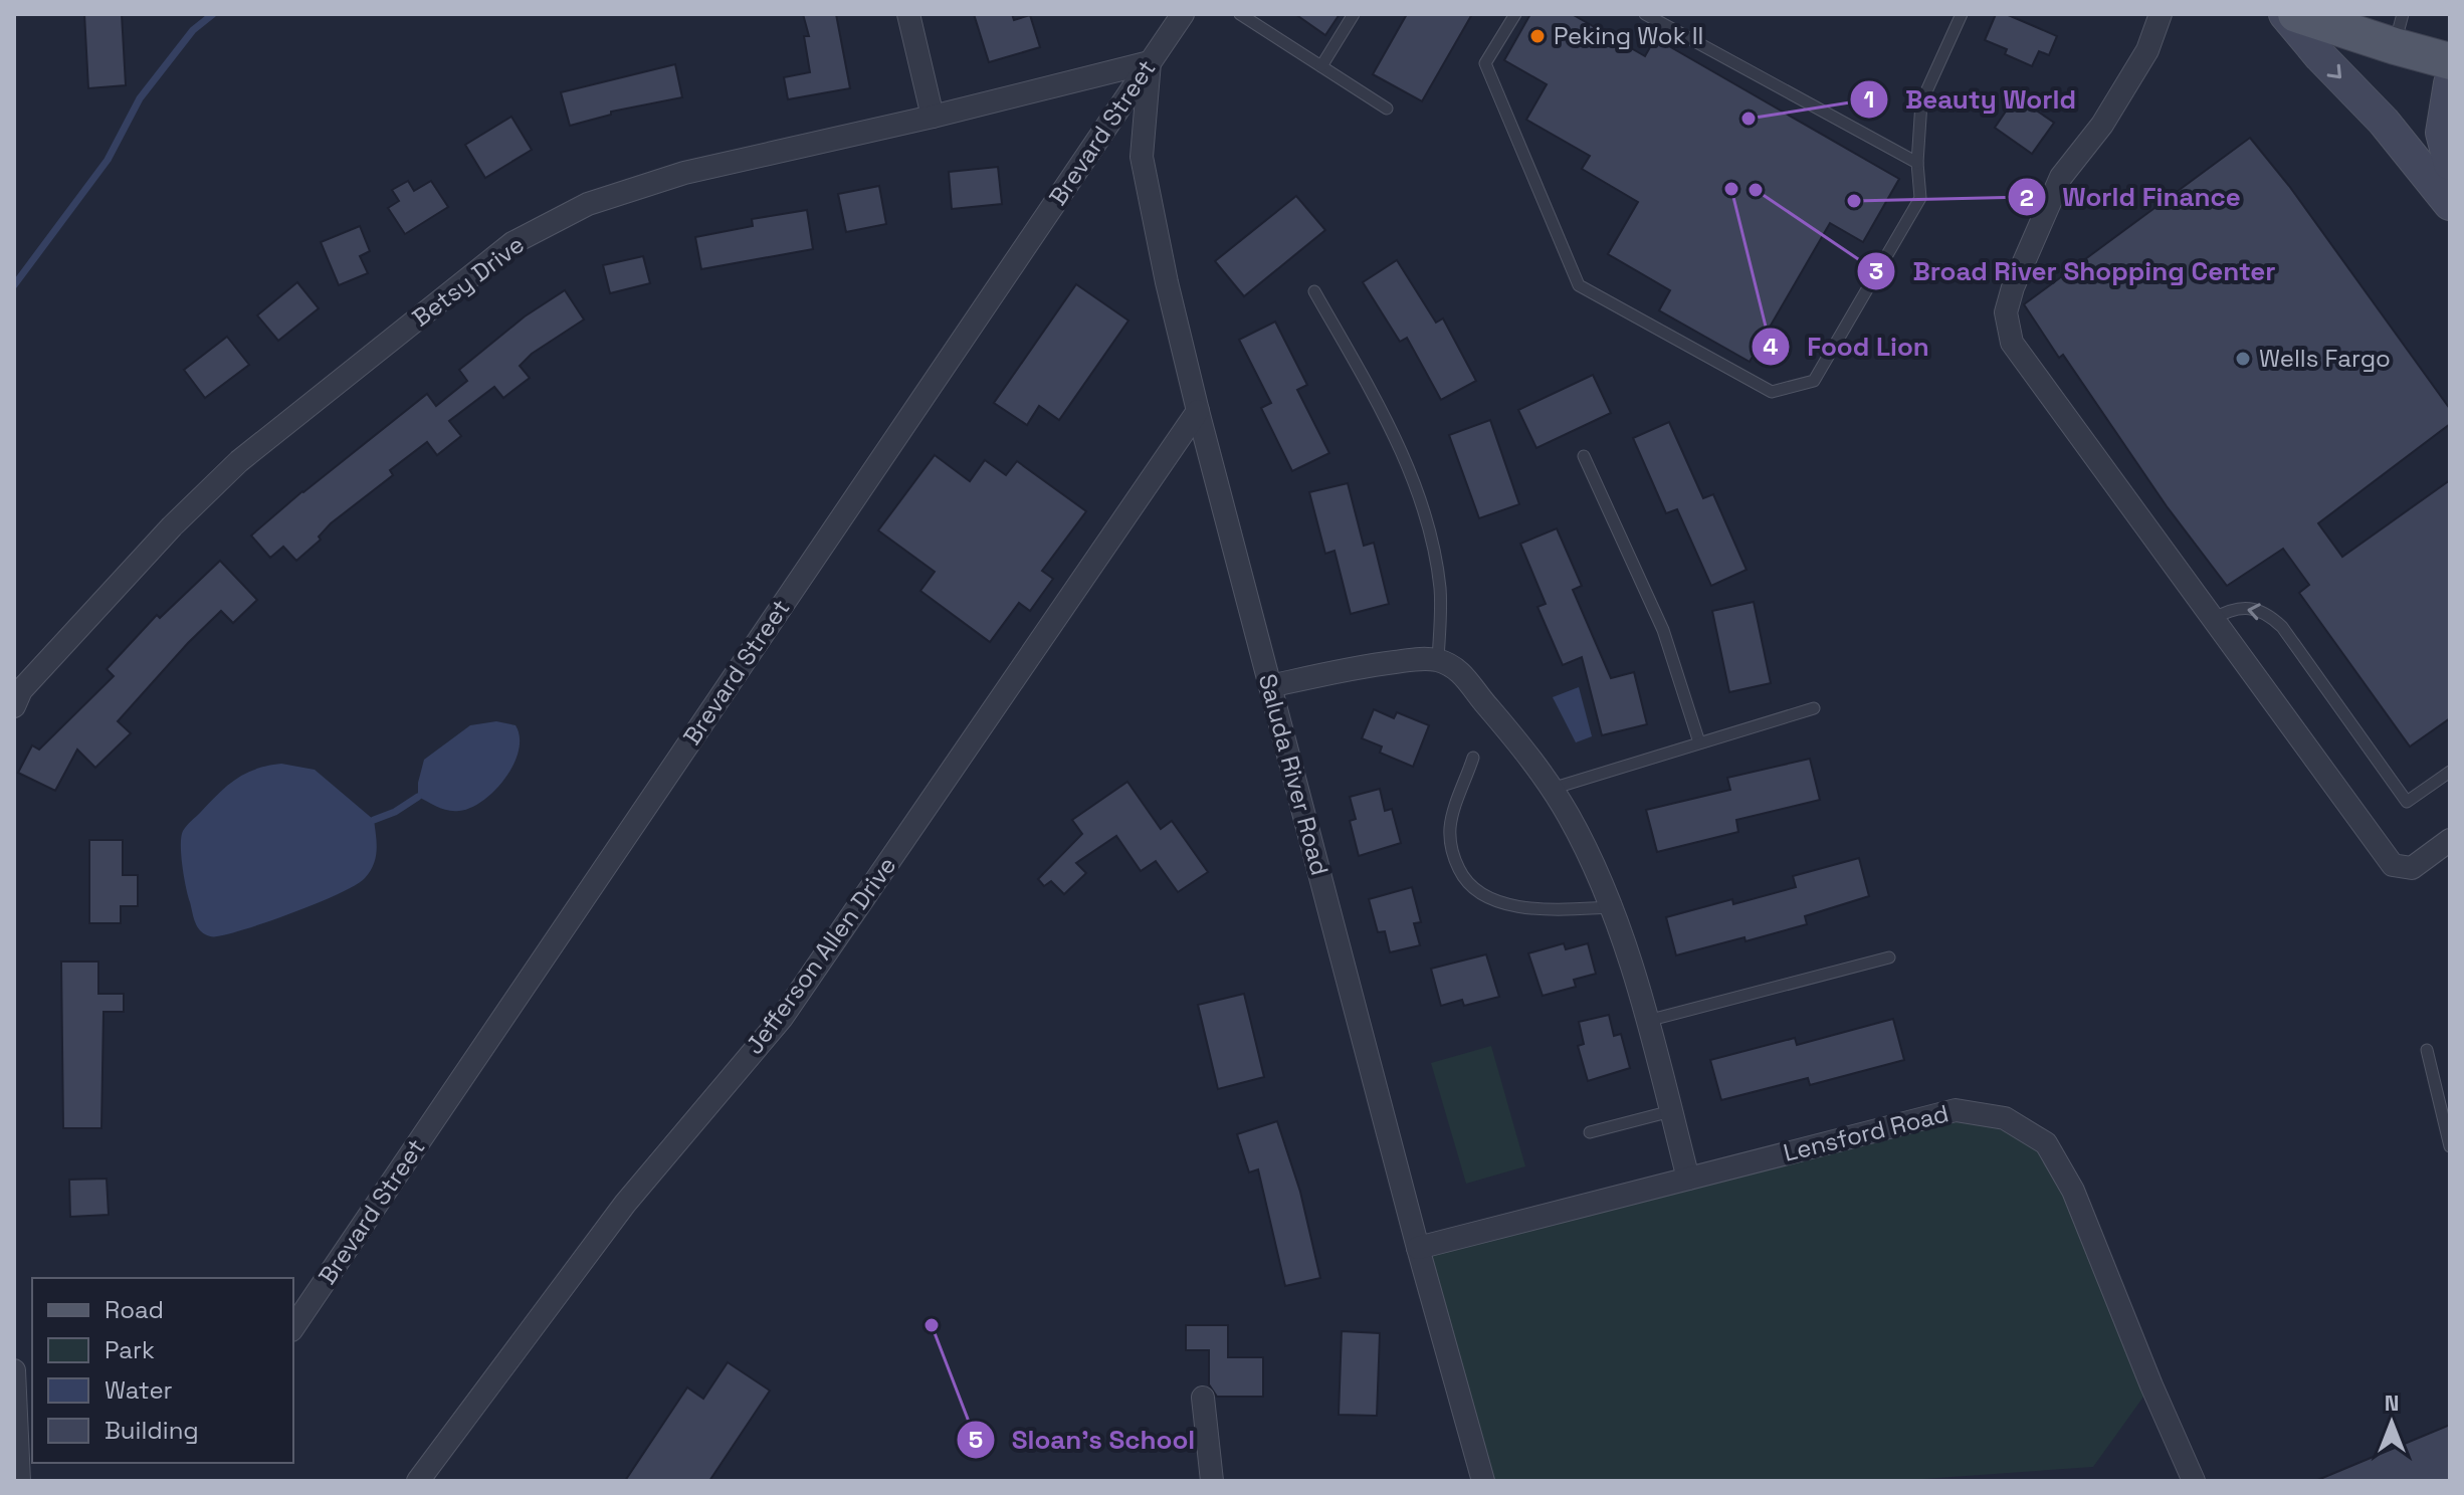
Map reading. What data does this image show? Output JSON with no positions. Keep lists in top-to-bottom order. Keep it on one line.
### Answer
{"streets":{"street":["Brevard Street","Betsy Drive","Saluda River Road","Jefferson Allen Drive","Lensford Road"]},"crossings":[["Brevard Street","Betsy Drive"],["Brevard Street","Saluda River Road"],["Betsy Drive","Saluda River Road"],["Saluda River Road","Jefferson Allen Drive"],["Saluda River Road","Lensford Road"]],"places":["Peking Wok II","Beauty World","Food Lion","Broad River Shopping Center","World Finance","Wells Fargo","Sloan's School"],"legend":["Road","Park","Water","Building"],"north":"top"}
